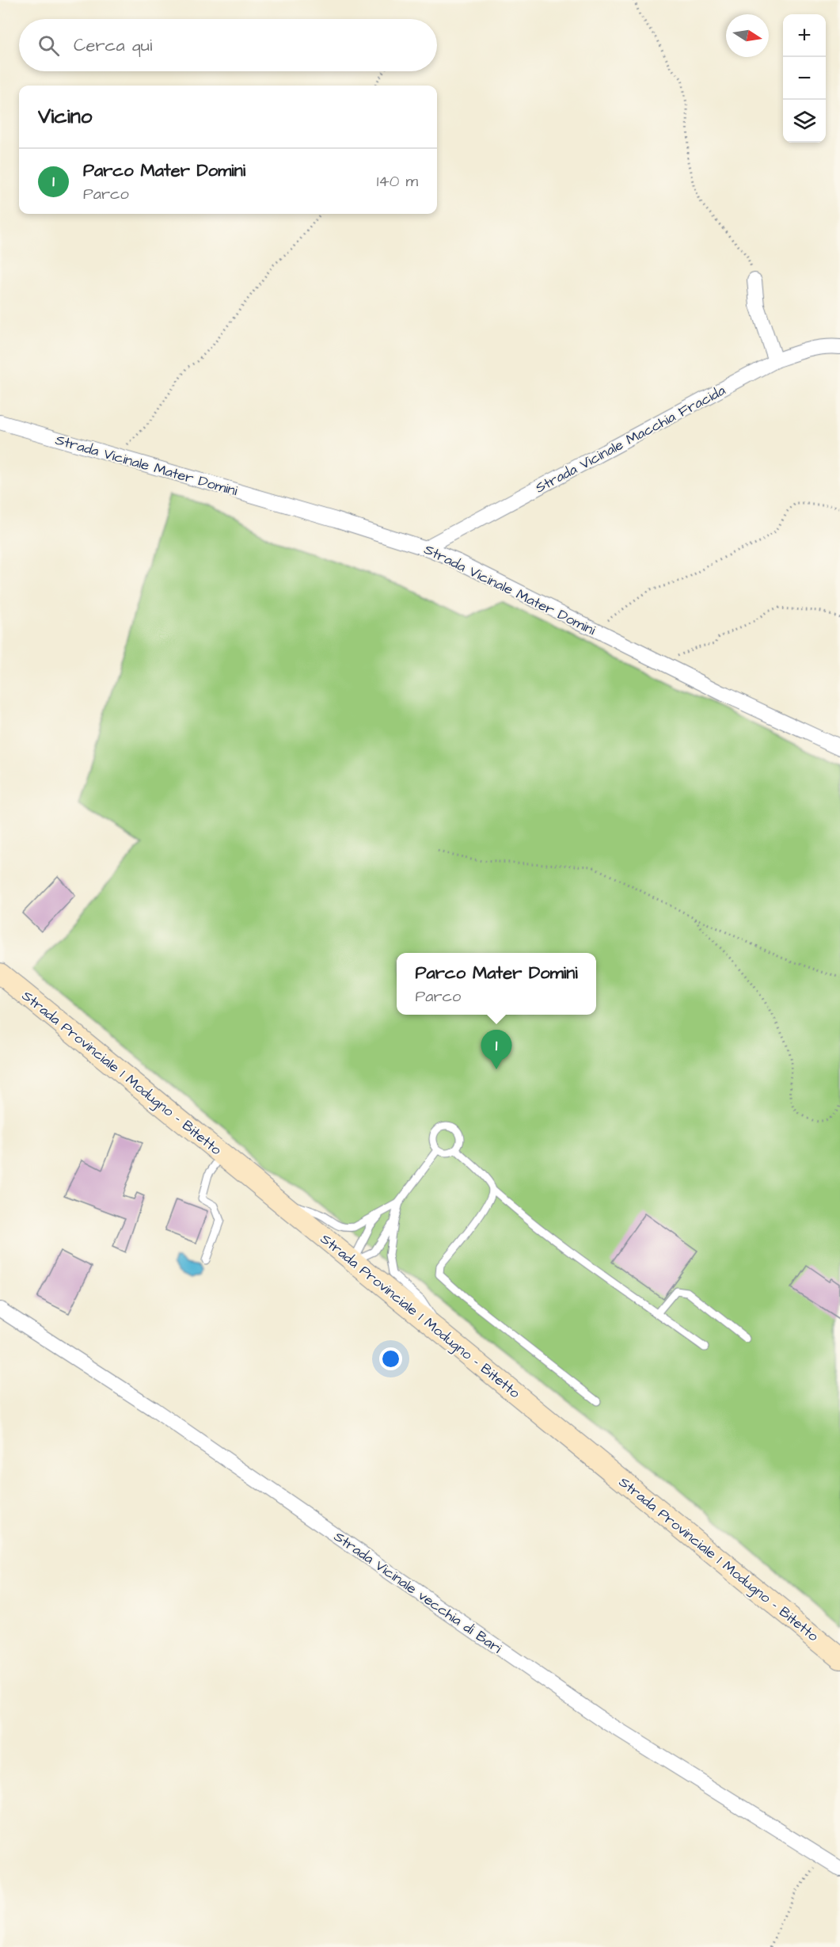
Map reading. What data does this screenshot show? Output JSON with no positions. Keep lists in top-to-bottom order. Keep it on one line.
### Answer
{"streets":{"main road":["Strada Provinciale 1 Modugno - Bitetto"],"street":["Strada Vicinale Macchia Fracida","Strada Vicinale Mater Domini","Strada Vicinale vecchia di Bari"]},"crossings":[["Strada Vicinale Macchia Fracida","Strada Vicinale Mater Domini"]],"north":"right","page":{"map_buttons":["+","−"],"search":"Cerca qui","heading":"Vicino","list":[{"mark":"1","name":"Parco Mater Domini","note":"Parco","value":"140 m"}],"popup":["Parco Mater Domini","Parco"],"pins":"1"}}
